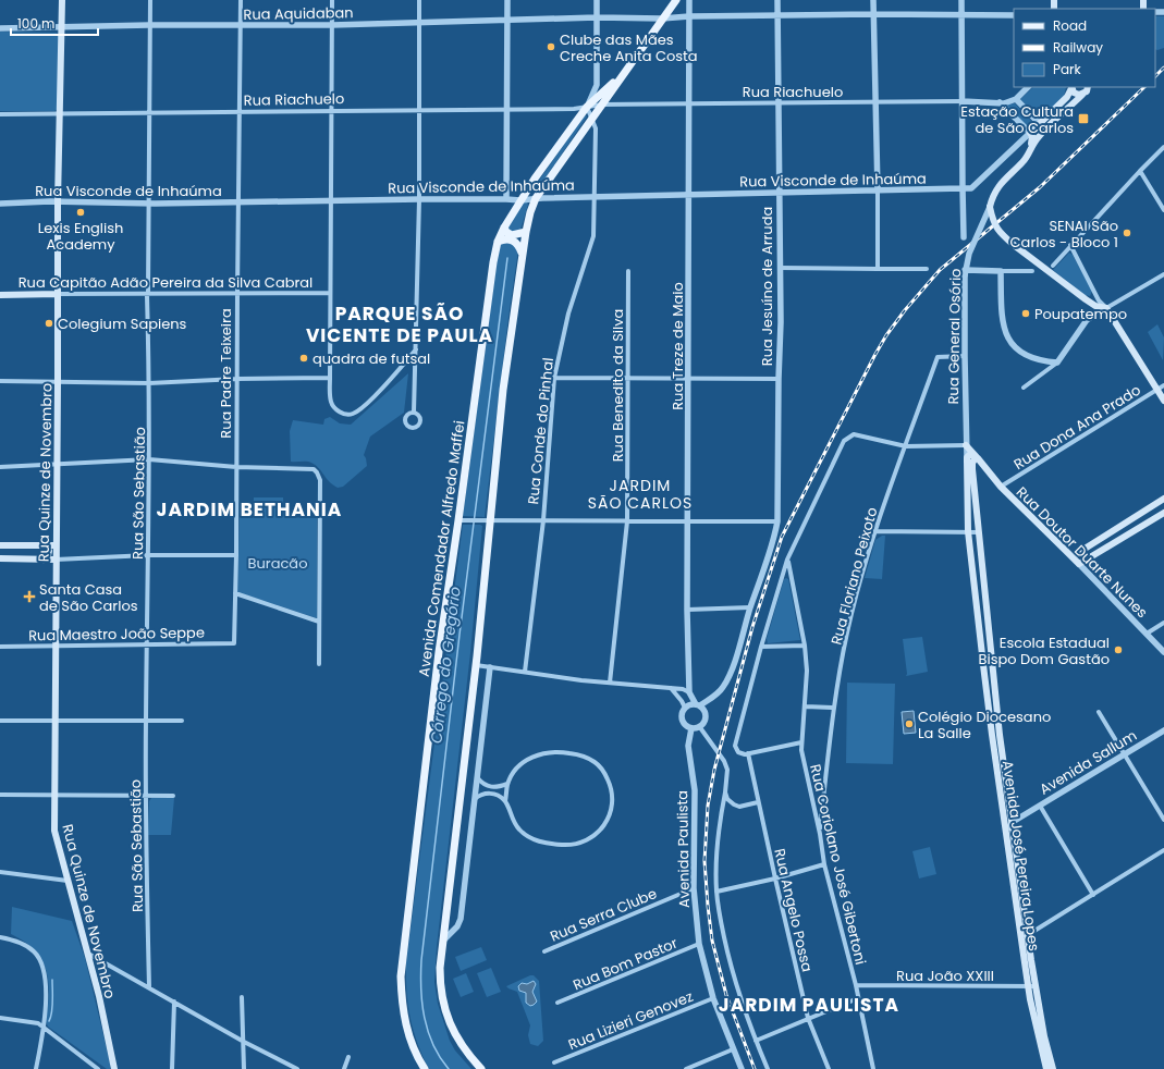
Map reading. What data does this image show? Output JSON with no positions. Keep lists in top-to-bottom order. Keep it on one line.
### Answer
{"streets":{"main road":["Rua Capitão Adão Pereira da Silva Cabral","Rua Quinze de Novembro","Avenida Comendador Alfredo Maffei","Rua Doutor Duarte Nunes","Avenida José Pereira Lopes"],"street":["Rua Aquidaban","Rua Riachuelo","Rua Visconde de Inhaúma","Rua Jesuíno de Arruda","Rua General Osório","Rua Treze de Maio","Rua Padre Teixeira","Rua Benedito da Silva","Rua Dona Ana Prado","Rua Conde do Pinhal","Rua São Sebastião","Rua Floriano Peixoto","Rua Maestro João Seppe","Avenida Sallum","Avenida Paulista","Rua Coriolano José Gibertoni","Rua Angelo Possa","Rua Serra Clube","Rua Bom Pastor","Rua João XXIII","Rua Lizieri Genovez"]},"crossings":[["Rua Aquidaban","Rua Jesuíno de Arruda"],["Rua Aquidaban","Rua Treze de Maio"],["Rua Aquidaban","Rua Padre Teixeira"],["Rua Aquidaban","Rua Quinze de Novembro"],["Rua Aquidaban","Rua São Sebastião"],["Rua Aquidaban","Avenida Comendador Alfredo Maffei"],["Rua Riachuelo","Rua Jesuíno de Arruda"],["Rua Riachuelo","Rua Treze de Maio"],["Rua Riachuelo","Rua Padre Teixeira"],["Rua Riachuelo","Rua Quinze de Novembro"],["Rua Riachuelo","Rua São Sebastião"],["Rua Riachuelo","Avenida Comendador Alfredo Maffei"],["Rua Visconde de Inhaúma","Rua Jesuíno de Arruda"],["Rua Visconde de Inhaúma","Rua Treze de Maio"],["Rua Visconde de Inhaúma","Rua Padre Teixeira"],["Rua Visconde de Inhaúma","Rua Conde do Pinhal"],["Rua Visconde de Inhaúma","Rua Quinze de Novembro"],["Rua Visconde de Inhaúma","Rua São Sebastião"],["Rua Visconde de Inhaúma","Avenida Comendador Alfredo Maffei"],["Rua Capitão Adão Pereira da Silva Cabral","Rua Padre Teixeira"],["Rua Capitão Adão Pereira da Silva Cabral","Rua Quinze de Novembro"],["Rua Capitão Adão Pereira da Silva Cabral","Rua São Sebastião"],["Rua General Osório","Rua Floriano Peixoto"],["Rua General Osório","Avenida José Pereira Lopes"],["Rua Treze de Maio","Avenida Paulista"],["Rua Padre Teixeira","Rua Maestro João Seppe"],["Rua Dona Ana Prado","Rua Doutor Duarte Nunes"],["Rua Conde do Pinhal","Avenida Comendador Alfredo Maffei"],["Rua Quinze de Novembro","Rua Maestro João Seppe"],["Rua São Sebastião","Rua Maestro João Seppe"],["Rua Doutor Duarte Nunes","Avenida José Pereira Lopes"],["Rua Floriano Peixoto","Rua Coriolano José Gibertoni"],["Avenida Sallum","Avenida José Pereira Lopes"],["Avenida Paulista","Rua Serra Clube"],["Avenida Paulista","Rua Bom Pastor"],["Avenida Paulista","Rua Lizieri Genovez"],["Avenida José Pereira Lopes","Rua João XXIII"],["Rua Coriolano José Gibertoni","Rua João XXIII"]],"districts":["PARQUE SÃO VICENTE DE PAULA","JARDIM SÃO CARLOS","JARDIM BETHANIA","JARDIM PAULISTA"],"water":["Córrego do Gregório"],"parks":["Buracão"],"places":{"other":["Clube das Mães Creche Anita Costa","Lexis English Academy","SENAI São Carlos - Bloco 1","Poupatempo","Colegium Sapiens","quadra de futsal","Escola Estadual Bispo Dom Gastão","Colégio Diocesano La Salle"],"transit":["Estação Cultura de São Carlos"],"health":["Santa Casa de São Carlos"]},"legend":["Road","Railway","Park"],"scale_bar":"100 m"}
